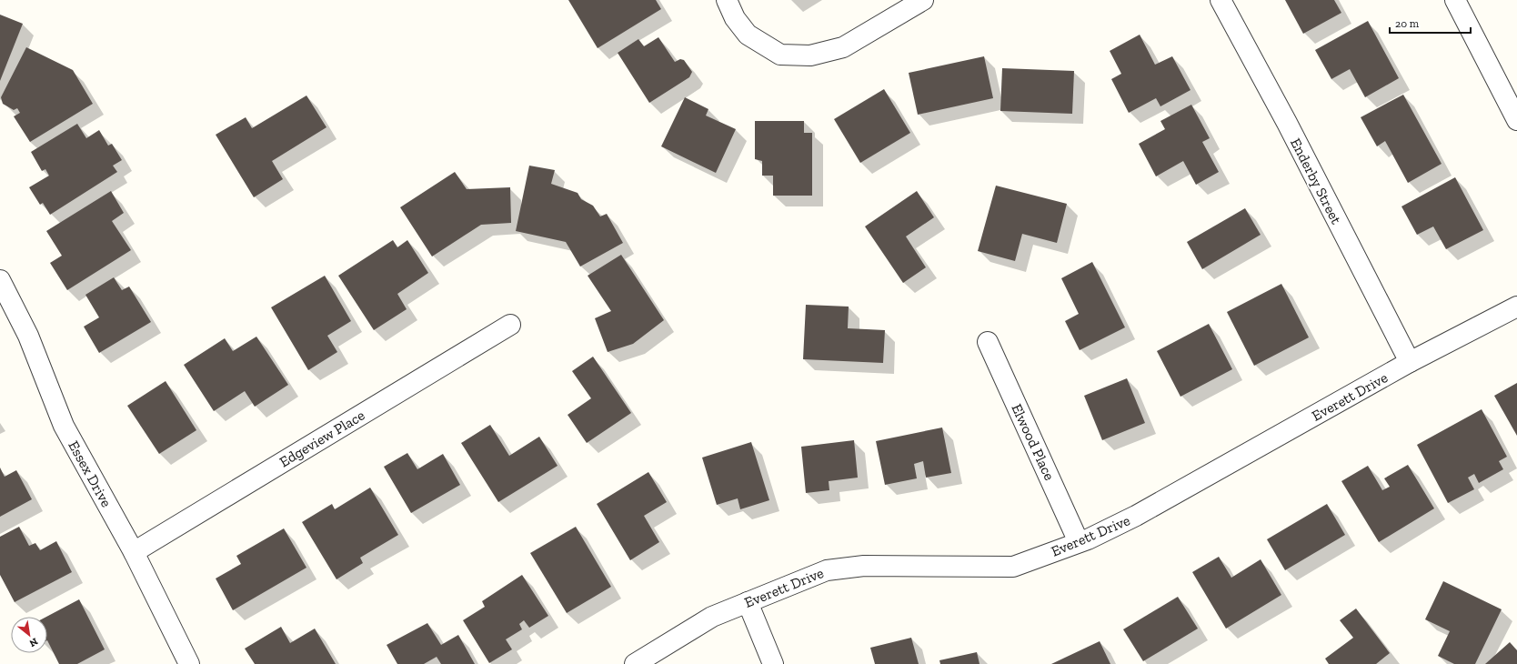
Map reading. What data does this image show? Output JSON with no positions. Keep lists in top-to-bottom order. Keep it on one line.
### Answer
{"streets":{"street":["Enderby Street","Everett Drive","Edgeview Place","Elwood Place","Essex Drive"]},"crossings":[["Enderby Street","Everett Drive"],["Everett Drive","Elwood Place"],["Edgeview Place","Essex Drive"]],"scale_bar":"20 m","north":"bottom right"}
